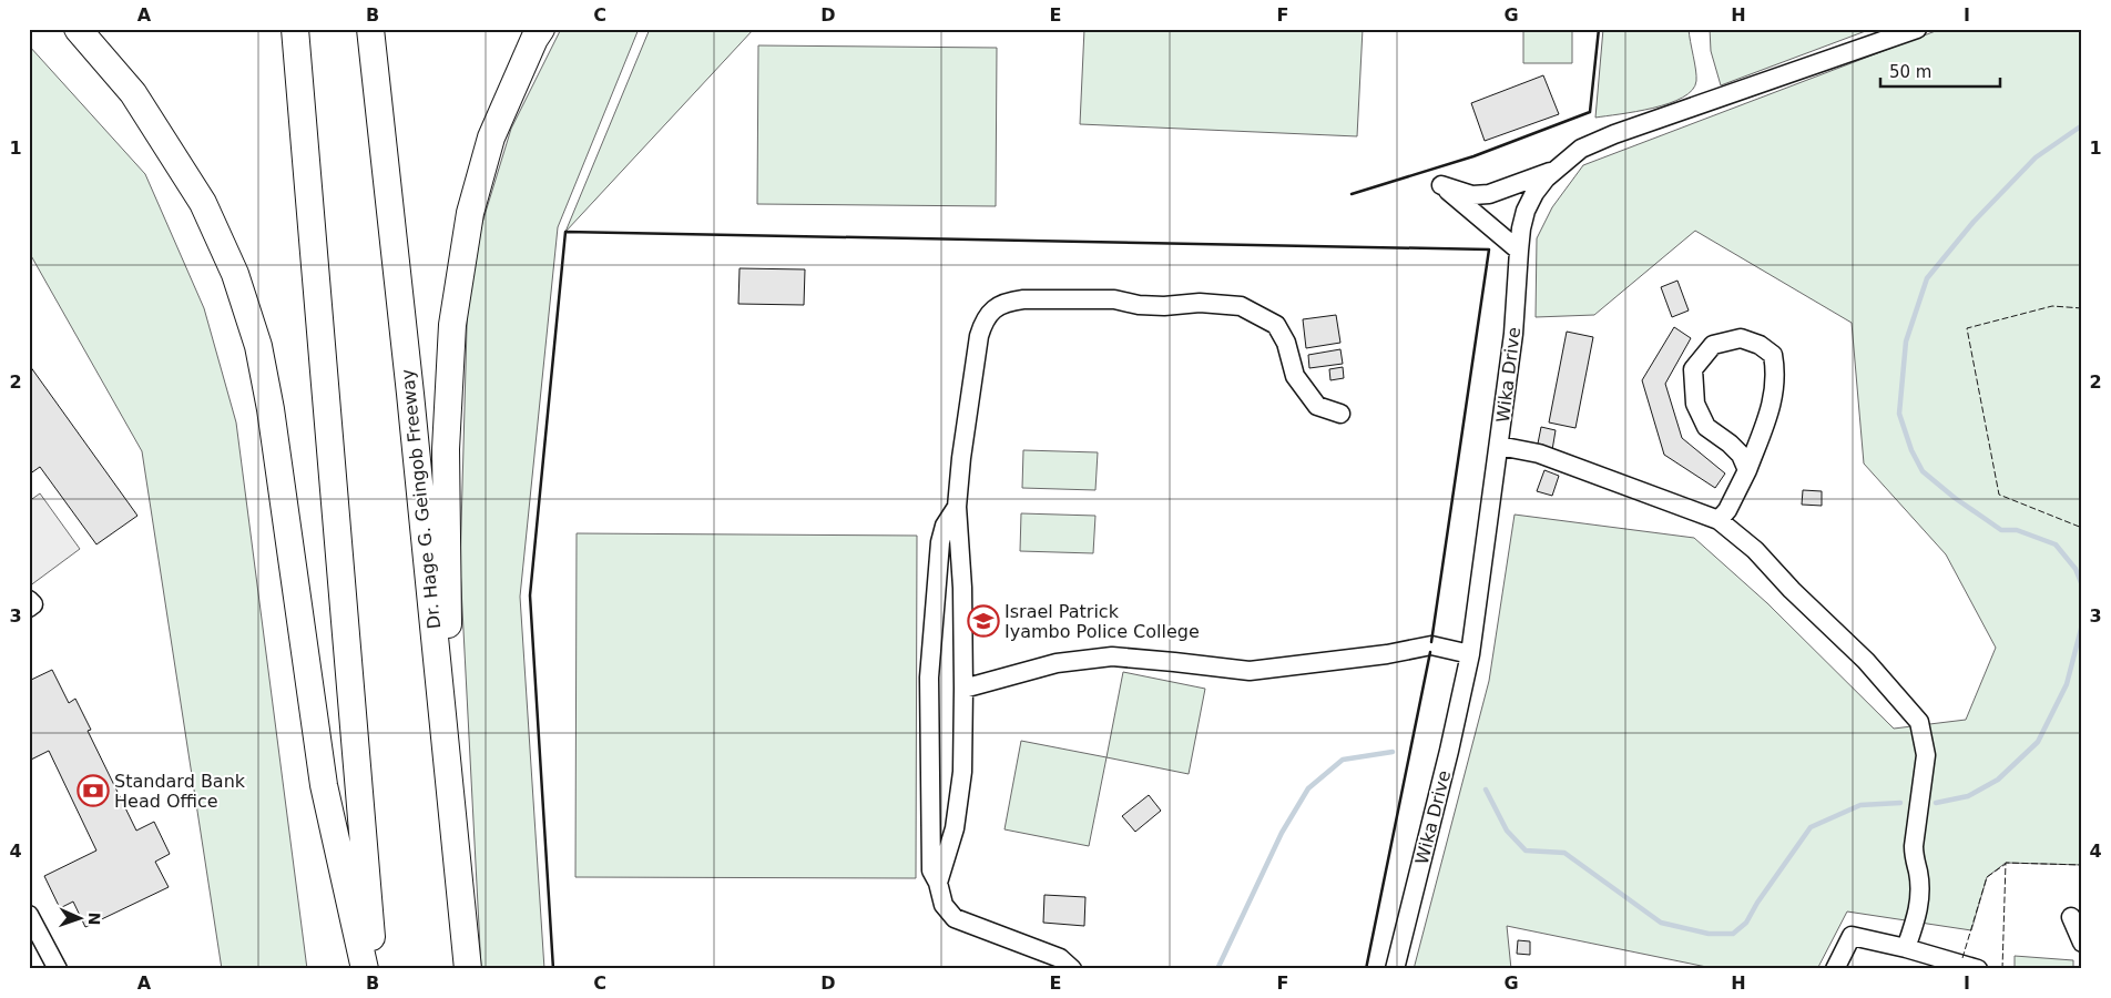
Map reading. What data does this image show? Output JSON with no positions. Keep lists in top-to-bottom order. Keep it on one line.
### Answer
{"streets":{"highway":["Dr. Hage G. Geingob Freeway"],"street":["Wika Drive"]},"places":{"school or university":["Israel Patrick Iyambo Police College"],"bank":["Standard Bank Head Office"]},"scale_bar":"50 m","north":"right","grid":{"columns":["A","B","C","D","E","F","G","H","I"],"rows":["1","2","3","4"]}}
